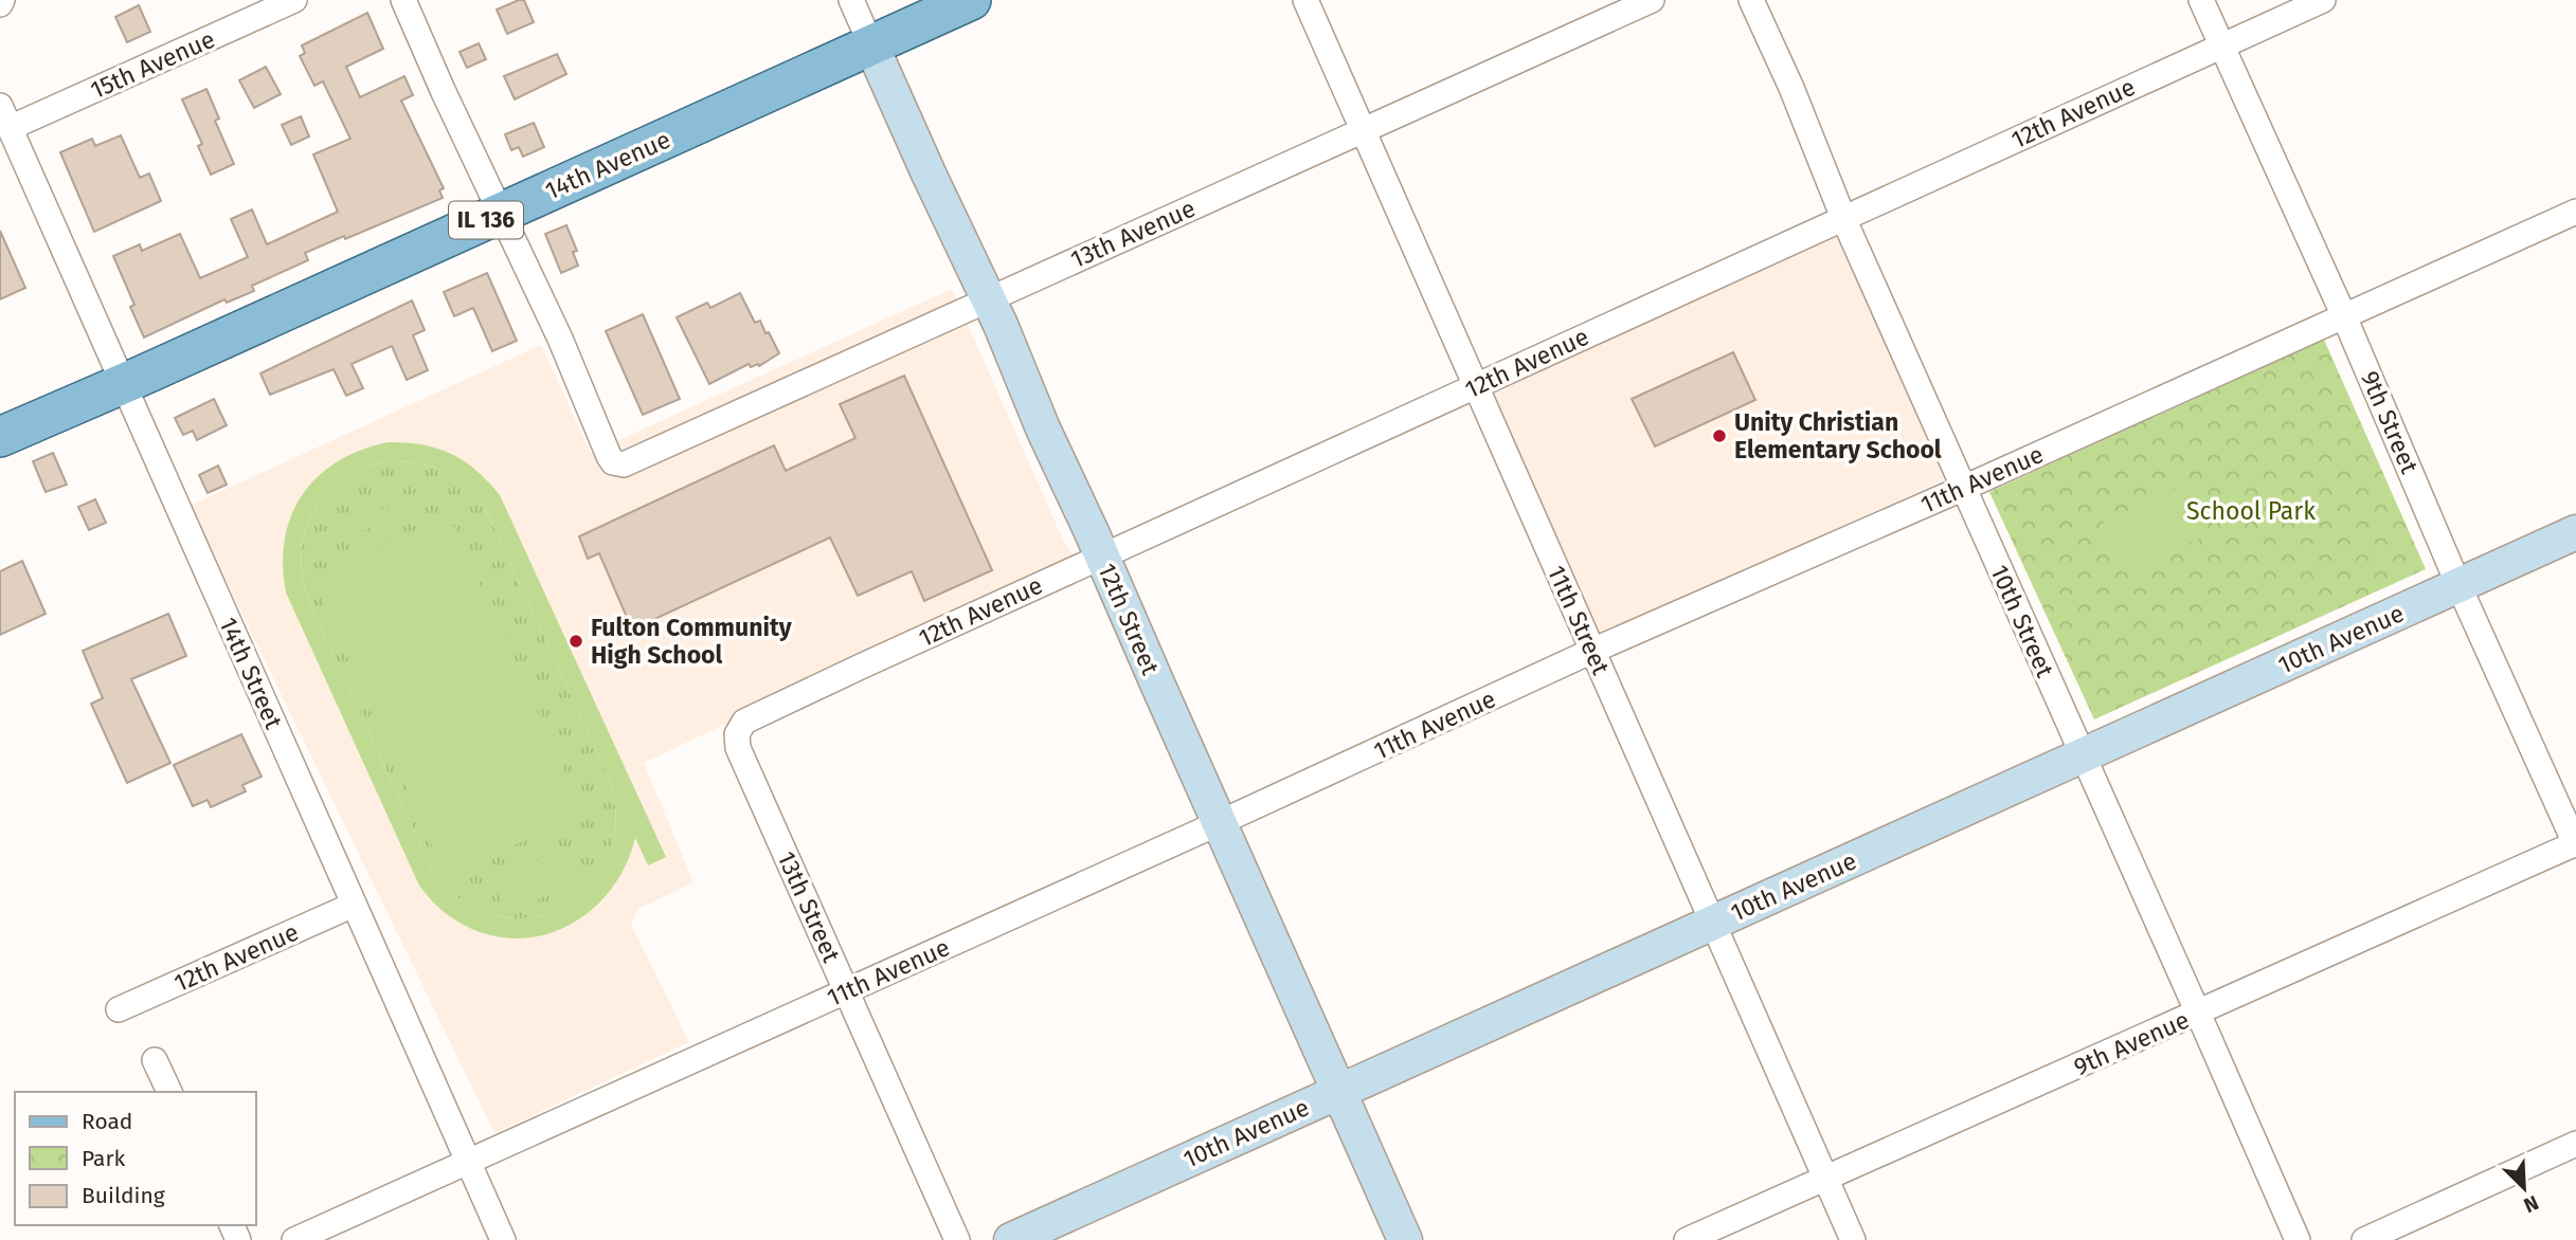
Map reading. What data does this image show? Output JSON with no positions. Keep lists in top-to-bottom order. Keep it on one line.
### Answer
{"streets":{"main road":["14th Avenue","IL 136"],"street":["15th Avenue","12th Avenue","13th Avenue","9th Street","11th Avenue","12th Street","11th Street","10th Street","10th Avenue","14th Street","13th Street","9th Avenue"]},"crossings":[["15th Avenue","14th Street"],["12th Avenue","9th Street"],["12th Avenue","12th Street"],["12th Avenue","11th Street"],["12th Avenue","10th Street"],["12th Avenue","14th Street"],["12th Avenue","13th Street"],["14th Avenue","13th Avenue"],["14th Avenue","12th Street"],["14th Avenue","14th Street"],["13th Avenue","12th Street"],["13th Avenue","11th Street"],["9th Street","11th Avenue"],["9th Street","10th Avenue"],["9th Street","9th Avenue"],["11th Avenue","12th Street"],["11th Avenue","11th Street"],["11th Avenue","10th Street"],["11th Avenue","14th Street"],["11th Avenue","13th Street"],["12th Street","10th Avenue"],["11th Street","10th Avenue"],["11th Street","9th Avenue"],["10th Street","10th Avenue"],["10th Street","9th Avenue"]],"parks":["School Park"],"places":["Unity Christian Elementary School","Fulton Community High School"],"legend":["Road","Park","Building"],"north":"bottom right"}
